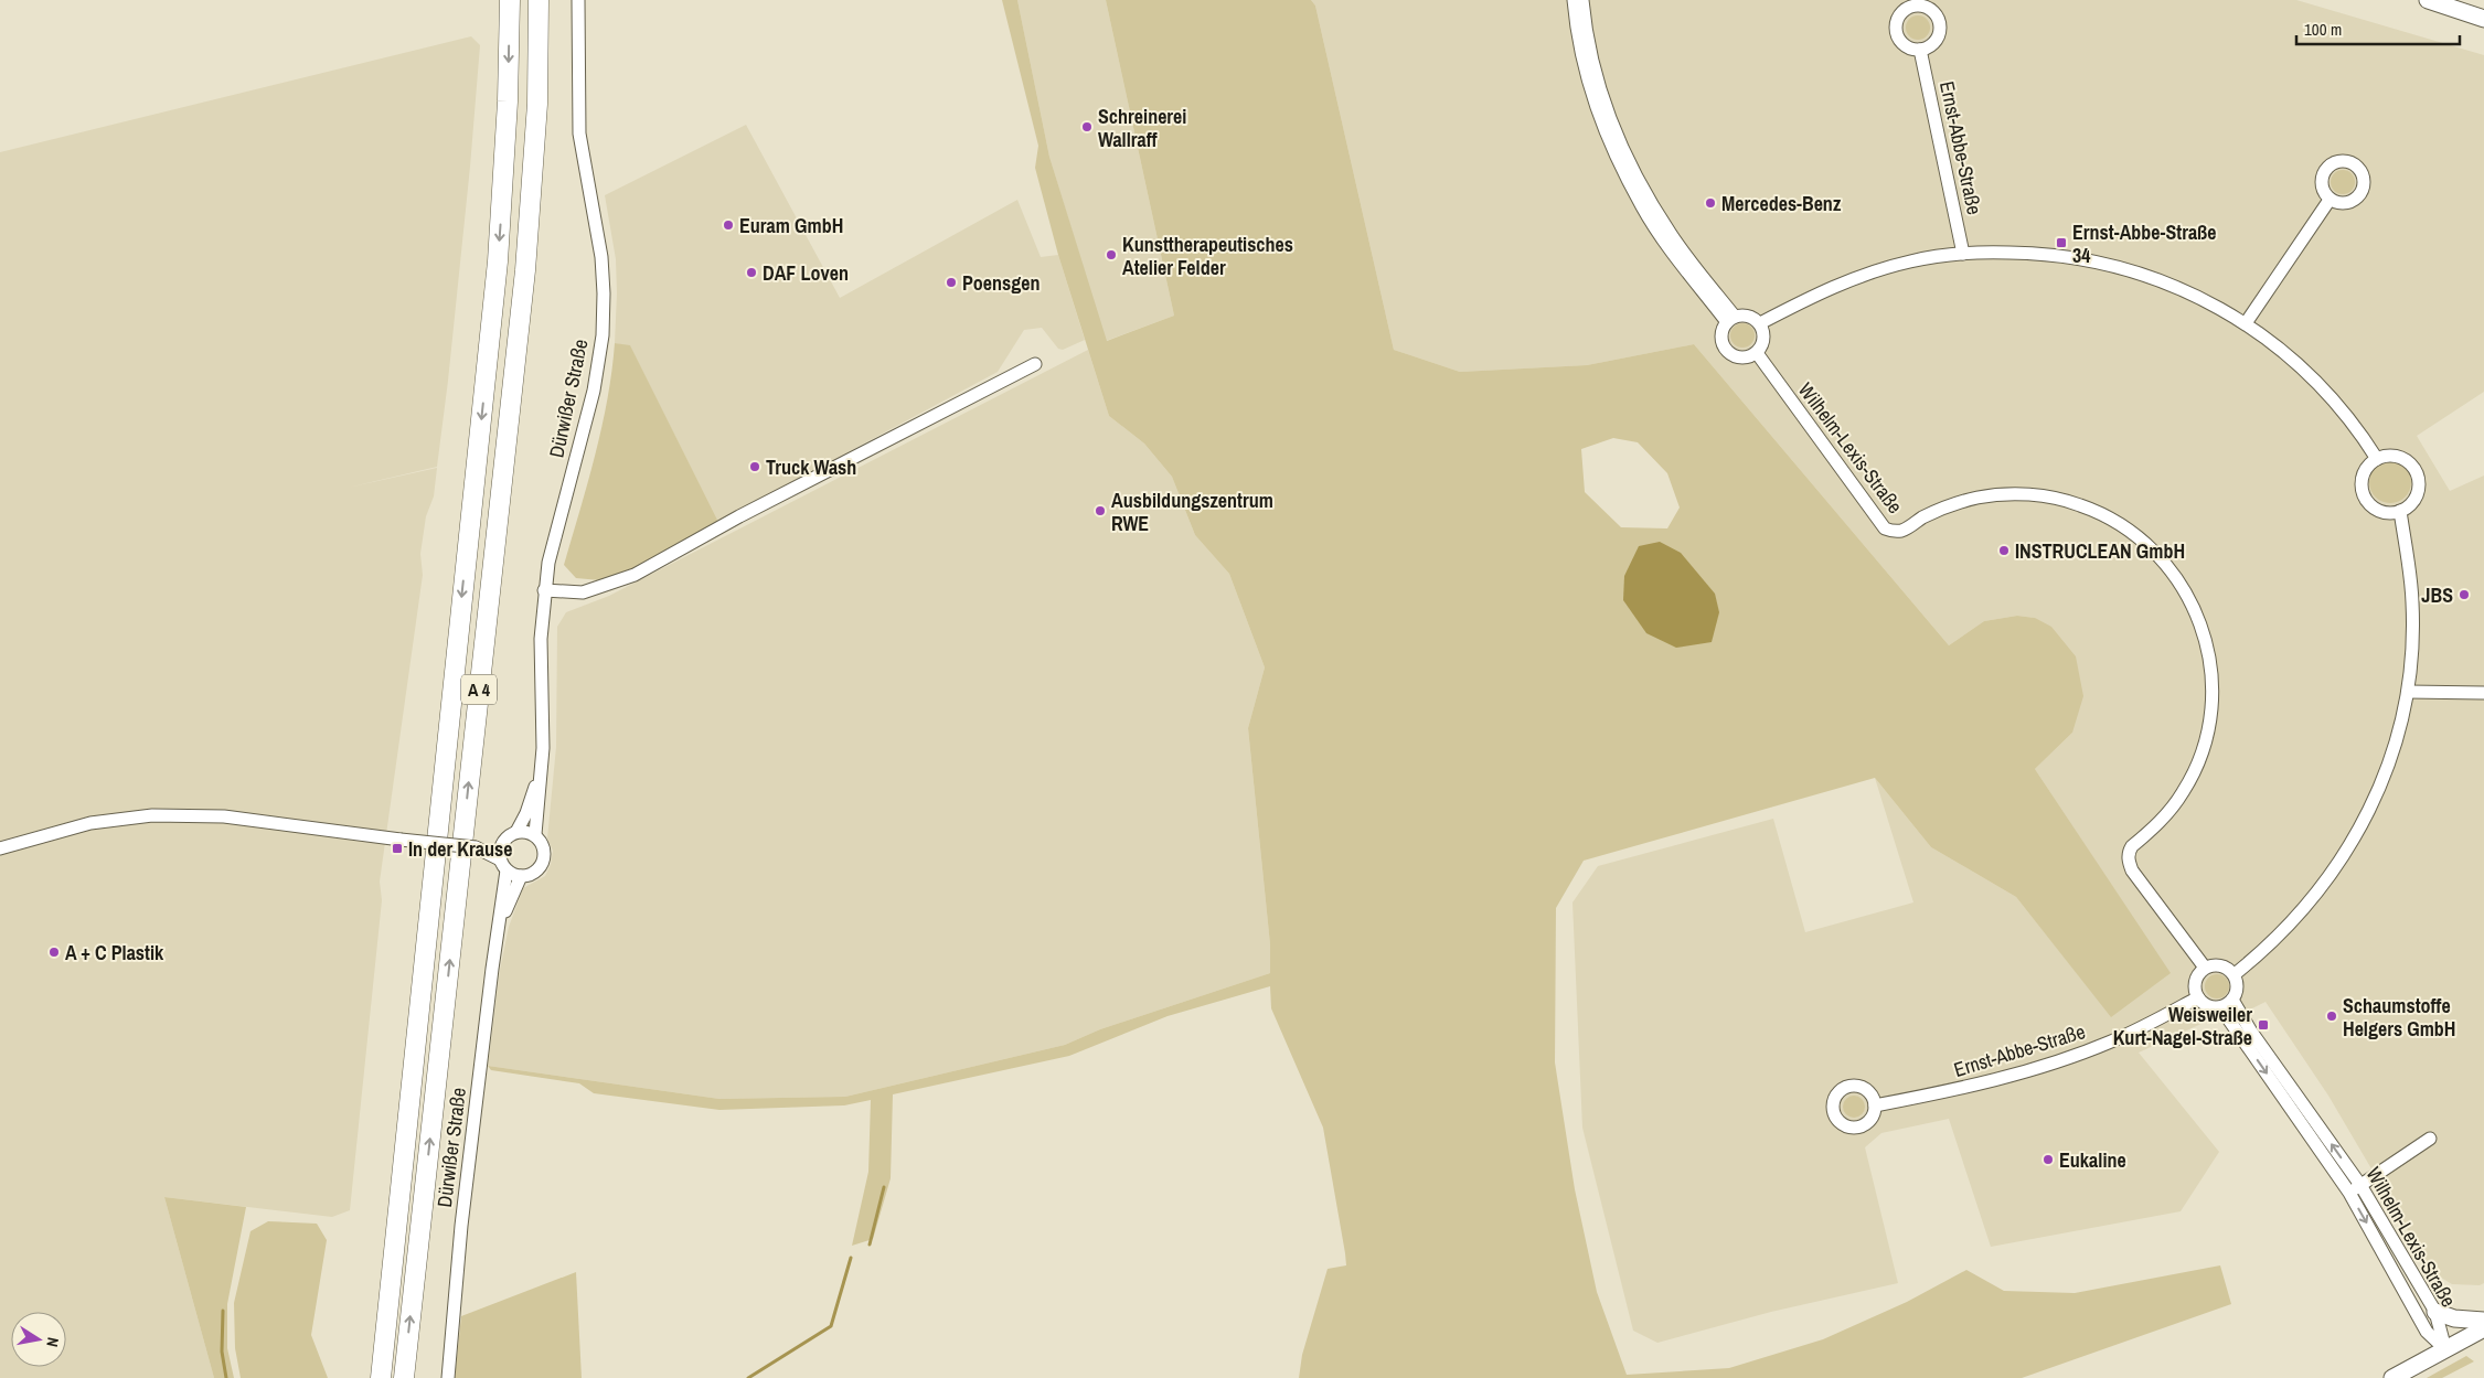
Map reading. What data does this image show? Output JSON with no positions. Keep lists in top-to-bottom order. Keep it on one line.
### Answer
{"streets":{"highway":["A 4"],"street":["Ernst-Abbe-Straße","Dürwißer Straße","Wilhelm-Lexis-Straße"]},"crossings":[["Ernst-Abbe-Straße","Wilhelm-Lexis-Straße"]],"places":{"other":["Schreinerei Wallraff","Mercedes-Benz","Euram GmbH","Kunsttherapeutisches Atelier Felder","DAF Loven","Poensgen","Truck Wash","Ausbildungszentrum RWE","INSTRUCLEAN GmbH","JBS","A + C Plastik","Schaumstoffe Helgers GmbH","Eukaline"],"transit":["Ernst-Abbe-Straße 34","In der Krause","Weisweiler Kurt-Nagel-Straße"]},"scale_bar":"100 m","north":"right"}
